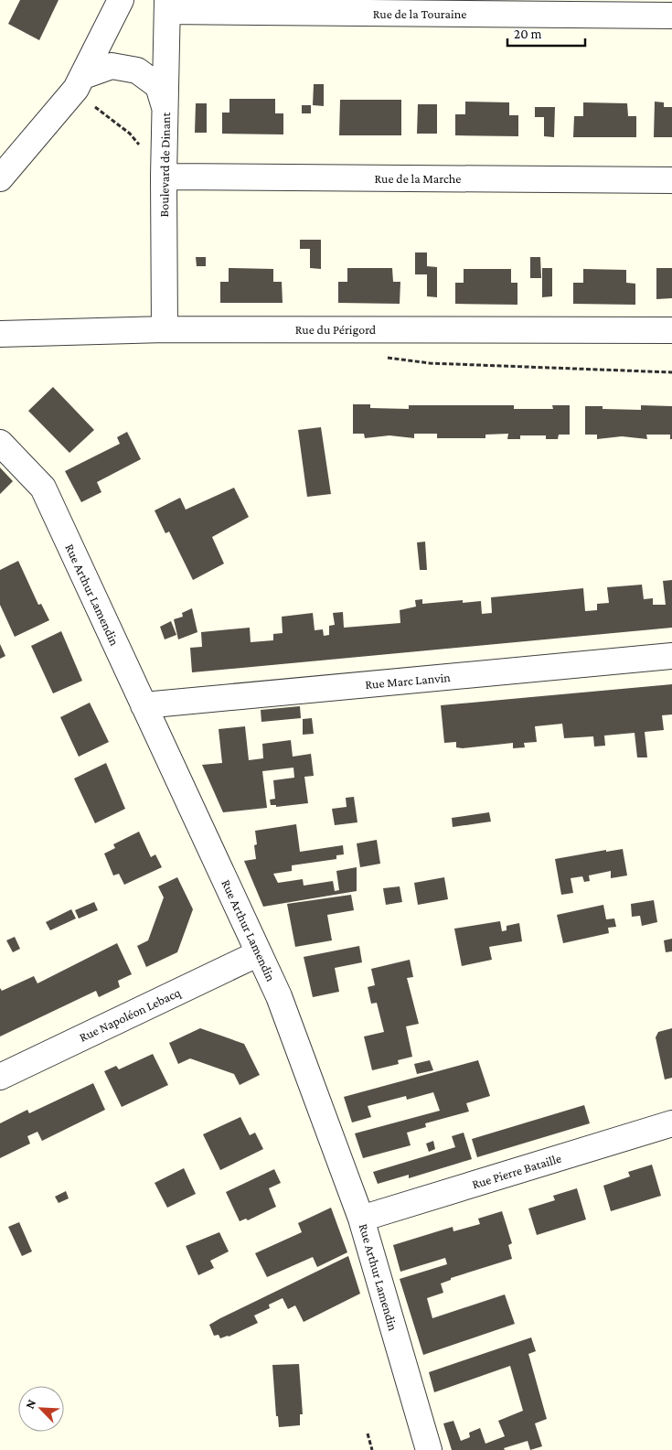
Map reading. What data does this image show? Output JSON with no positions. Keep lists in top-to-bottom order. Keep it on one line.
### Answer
{"streets":{"street":["Rue de la Touraine","Boulevard de Dinant","Rue de la Marche","Rue du Périgord","Rue Arthur Lamendin","Rue Marc Lanvin","Rue Napoléon Lebacq","Rue Pierre Bataille"]},"crossings":[["Rue de la Touraine","Boulevard de Dinant"],["Boulevard de Dinant","Rue de la Marche"],["Boulevard de Dinant","Rue du Périgord"],["Rue Arthur Lamendin","Rue Marc Lanvin"],["Rue Arthur Lamendin","Rue Napoléon Lebacq"],["Rue Arthur Lamendin","Rue Pierre Bataille"]],"scale_bar":"20 m","north":"top left"}
